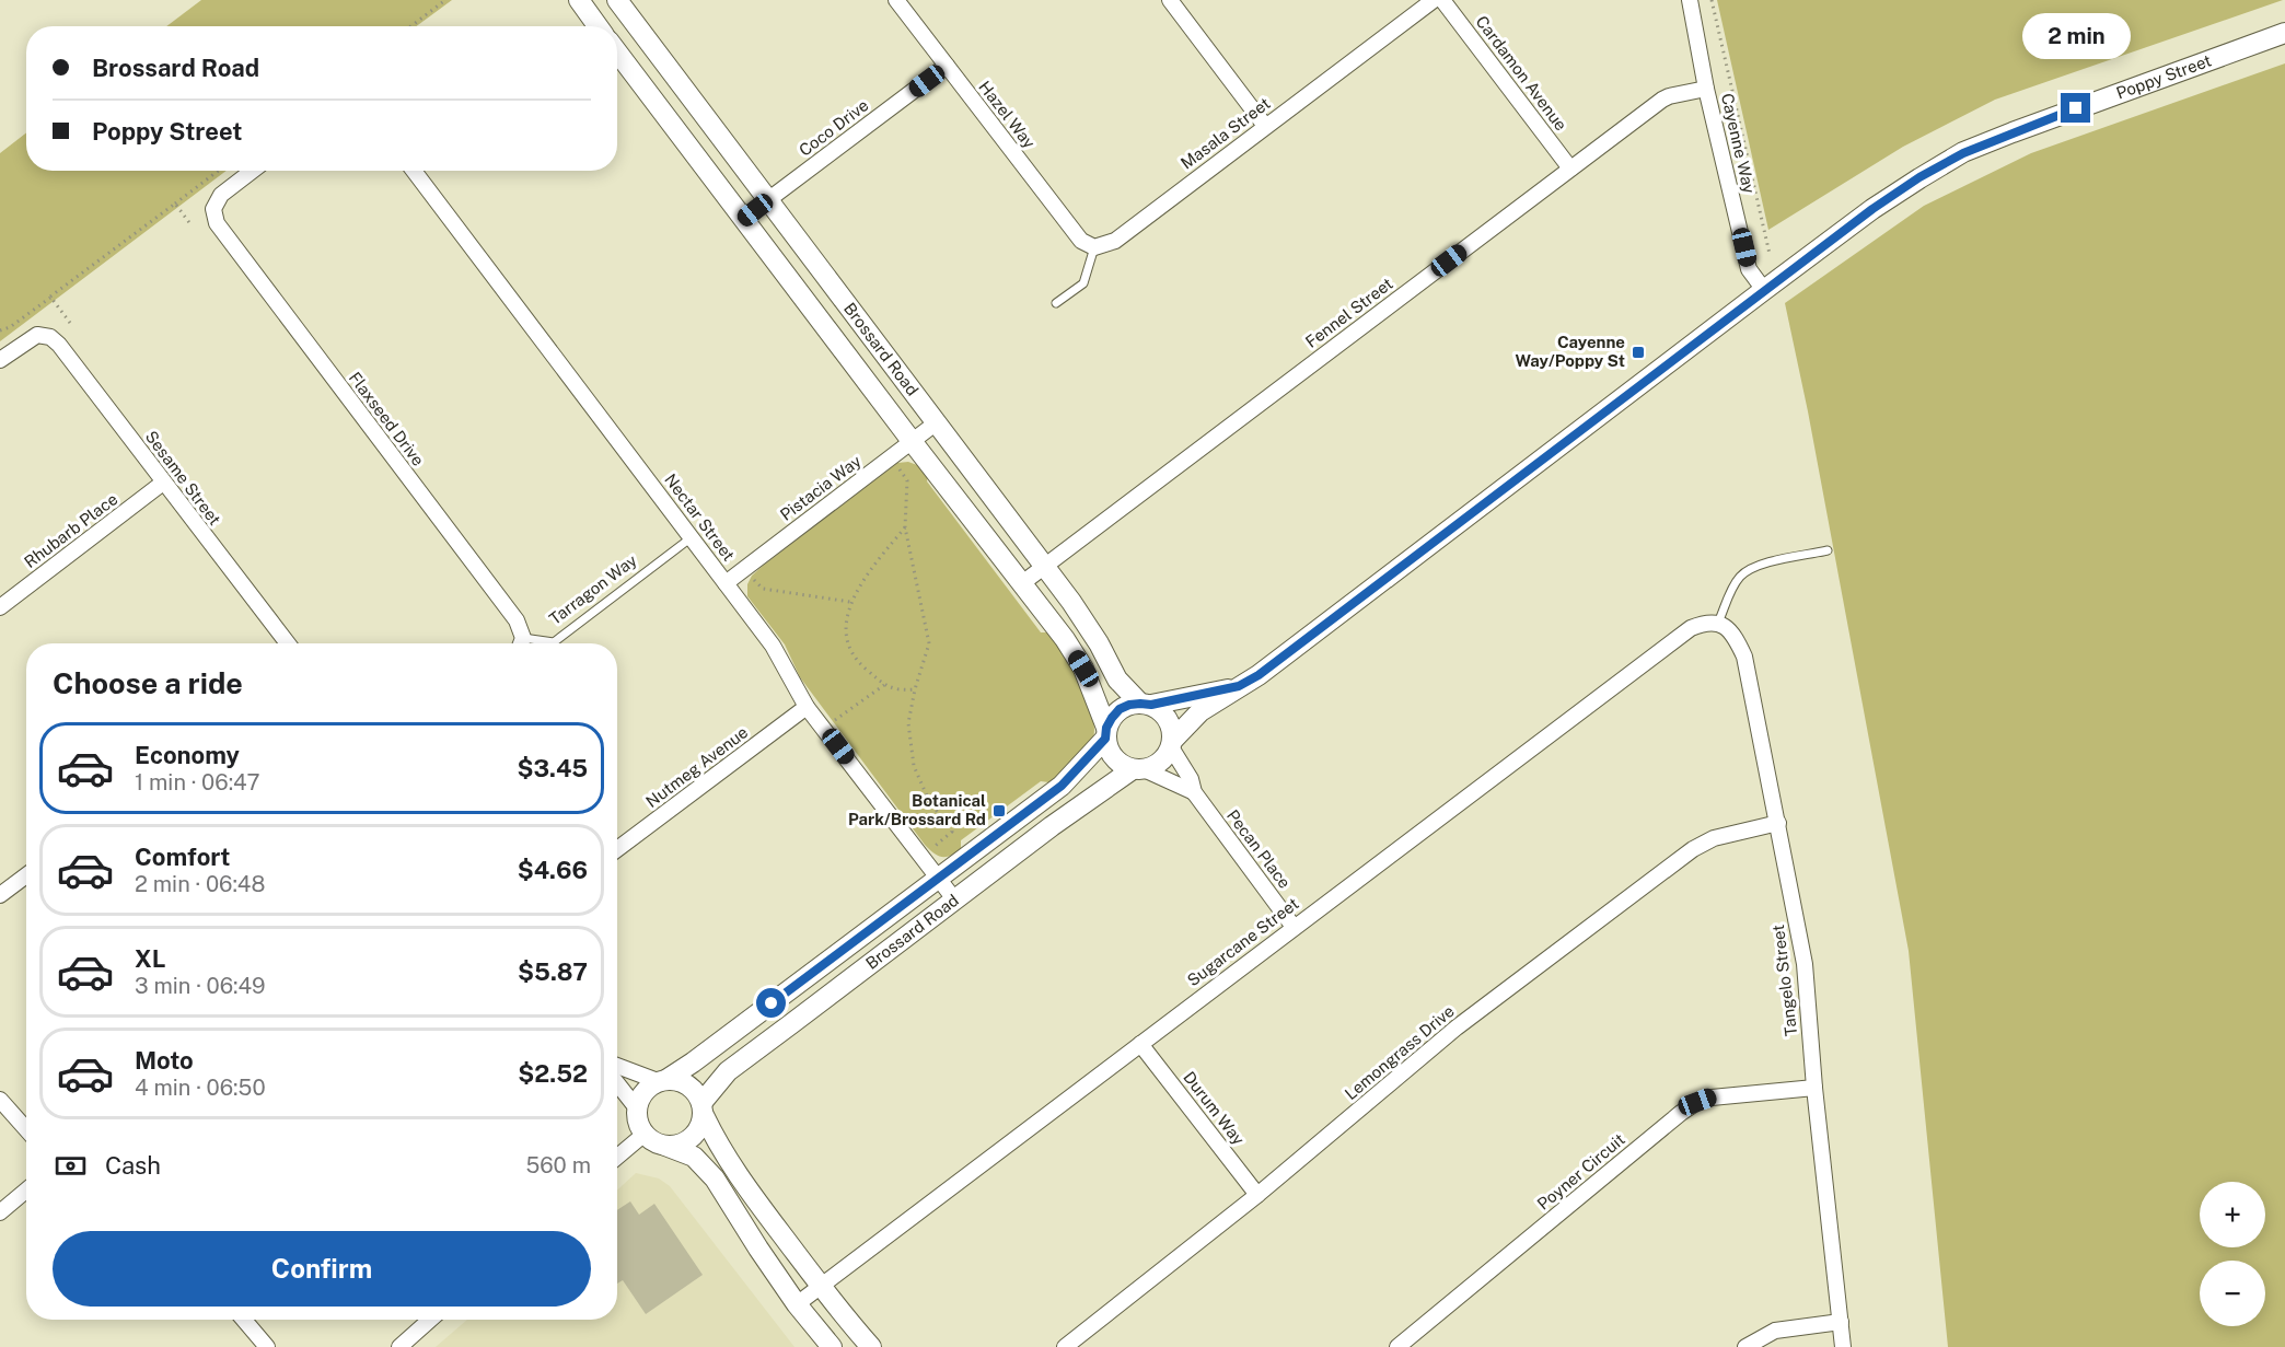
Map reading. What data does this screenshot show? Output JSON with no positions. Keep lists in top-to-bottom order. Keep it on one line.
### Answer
{"streets":{"street":["Cardamon Avenue","Poppy Street","Hazel Way","Coco Drive","Masala Street","Cayenne Way","Fennel Street","Brossard Road","Flaxseed Drive","Sesame Street","Pistacia Way","Nectar Street","Rhubarb Place","Nutmeg Avenue","Pecan Place","Sugarcane Street","Tangelo Street","Lemongrass Drive","Durum Way","Poyner Circuit"],"lane":["Tarragon Way"]},"crossings":[["Cardamon Avenue","Fennel Street"],["Poppy Street","Cayenne Way"],["Poppy Street","Brossard Road"],["Poppy Street","Pecan Place"],["Hazel Way","Coco Drive"],["Hazel Way","Masala Street"],["Coco Drive","Brossard Road"],["Cayenne Way","Fennel Street"],["Fennel Street","Brossard Road"],["Brossard Road","Pistacia Way"],["Brossard Road","Nectar Street"],["Brossard Road","Pecan Place"],["Sesame Street","Rhubarb Place"],["Pistacia Way","Nectar Street"],["Nectar Street","Tarragon Way"],["Nectar Street","Nutmeg Avenue"],["Pecan Place","Sugarcane Street"],["Sugarcane Street","Tangelo Street"],["Sugarcane Street","Durum Way"],["Tangelo Street","Lemongrass Drive"],["Tangelo Street","Poyner Circuit"],["Lemongrass Drive","Durum Way"]],"places":{"transit":["Cayenne Way/Poppy St","Botanical Park/Brossard Rd"]},"page":{"bubble":"2 min","banner":["Brossard Road","Poppy Street"],"heading":"Choose a ride","list":[{"name":"Economy","note":"1 min · 06:47","value":"$3.45"},{"name":"Comfort","note":"2 min · 06:48","value":"$4.66"},{"name":"XL","note":"3 min · 06:49","value":"$5.87"},{"name":"Moto","note":"4 min · 06:50","value":"$2.52"}],"pay":["Cash","560 m"],"map_buttons":["+","−"],"buttons":"Confirm"}}
